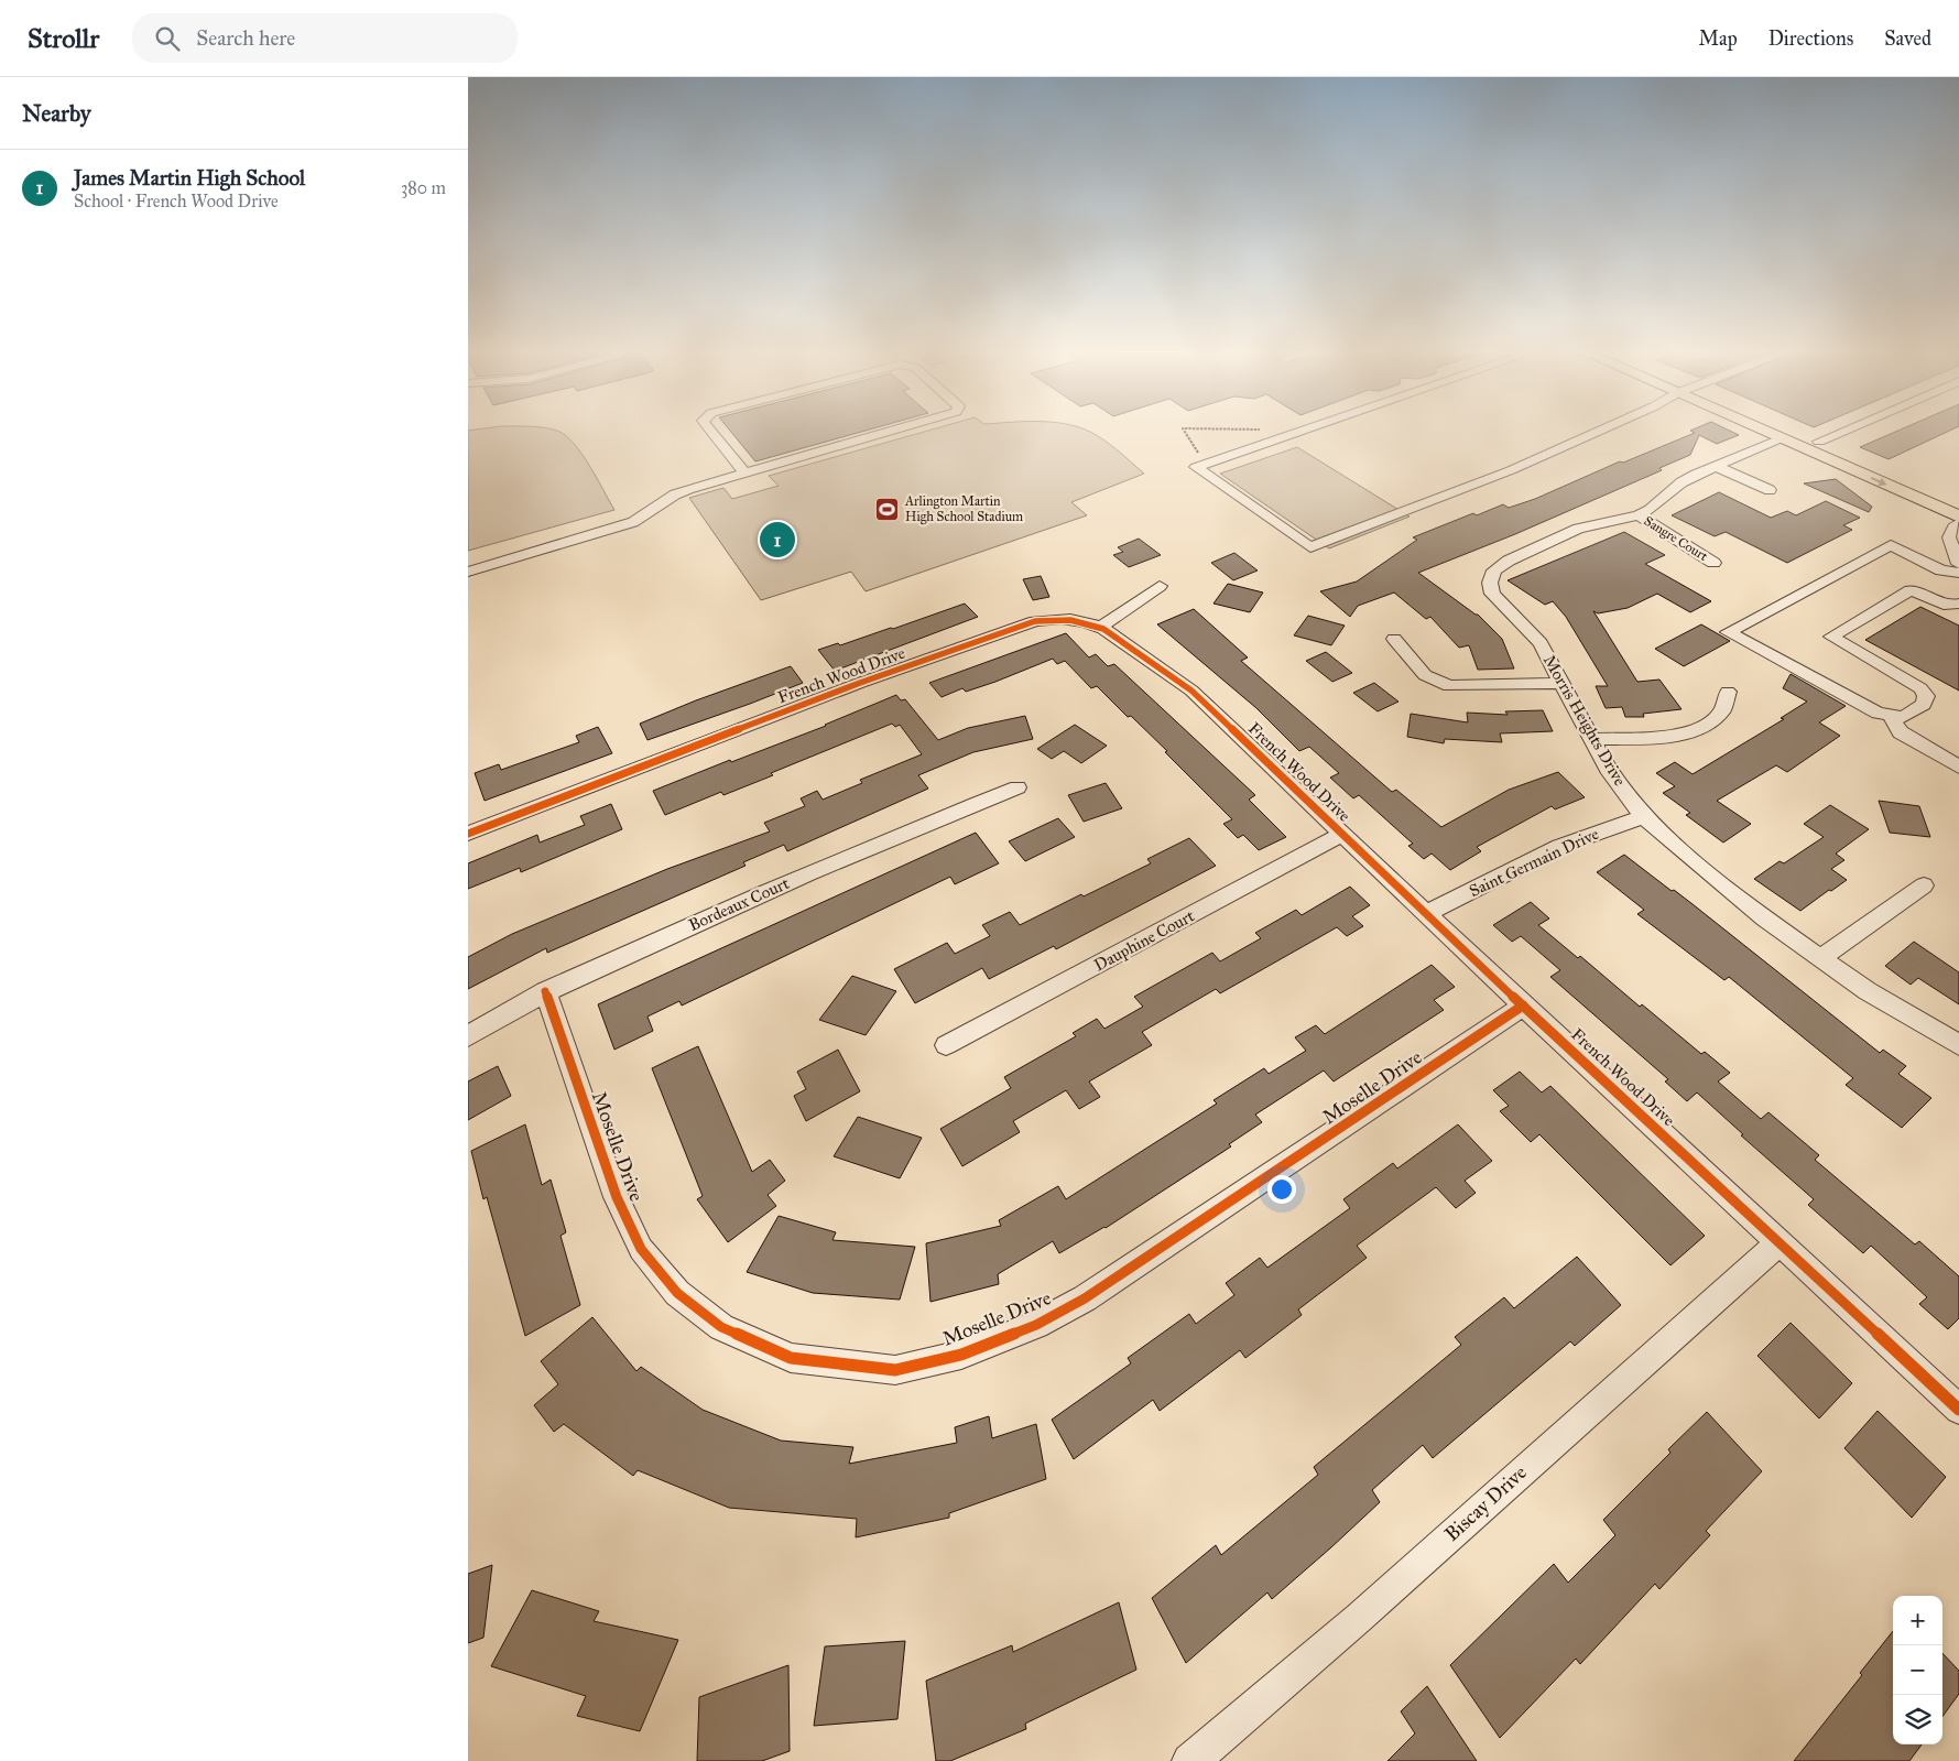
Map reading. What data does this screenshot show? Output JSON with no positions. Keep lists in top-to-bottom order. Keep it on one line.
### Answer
{"streets":{"street":["Sangre Court","French Wood Drive","Morris Heights Drive","Saint Germain Drive","Bordeaux Court","Dauphine Court","Moselle Drive","Biscay Drive"]},"crossings":[["Sangre Court","Morris Heights Drive"],["French Wood Drive","Saint Germain Drive"],["French Wood Drive","Dauphine Court"],["French Wood Drive","Moselle Drive"],["French Wood Drive","Biscay Drive"],["Morris Heights Drive","Saint Germain Drive"],["Bordeaux Court","Moselle Drive"]],"places":{"sports":["Arlington Martin High School Stadium"]},"page":{"header":"Strollr","search":"Search here","nav":["Map","Directions","Saved"],"heading":"Nearby","list":[{"mark":"1","name":"James Martin High School","note":"School · French Wood Drive","value":"380 m"}],"pins":"1","map_buttons":["+","−"]}}
